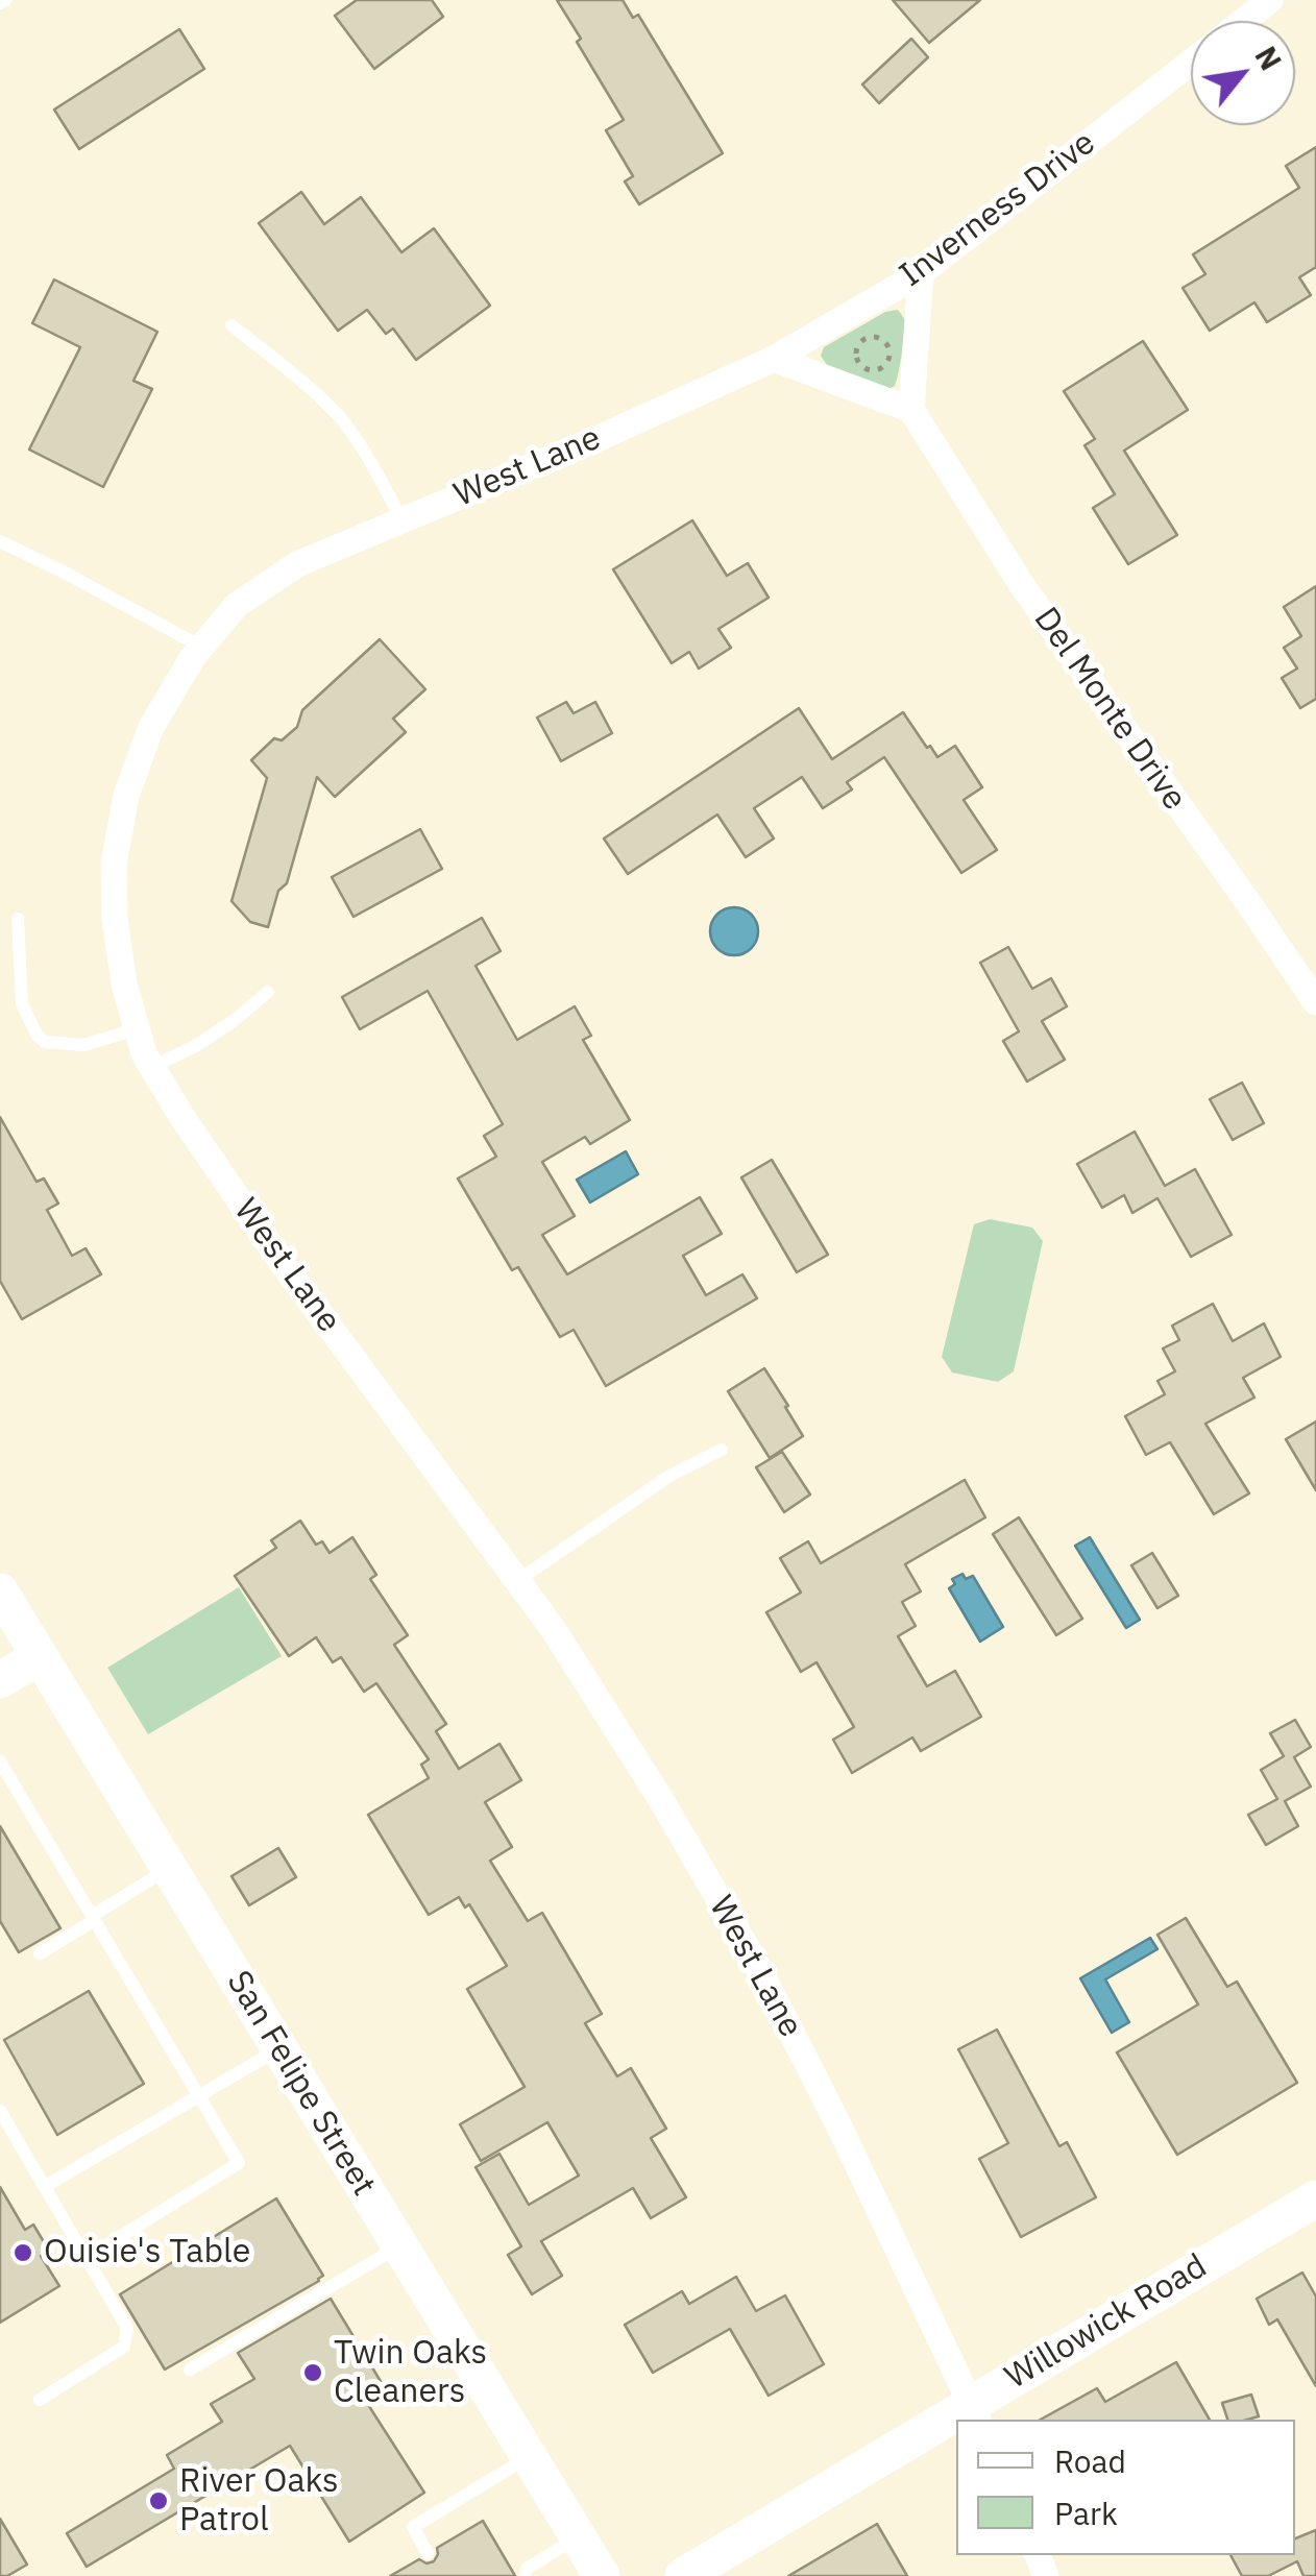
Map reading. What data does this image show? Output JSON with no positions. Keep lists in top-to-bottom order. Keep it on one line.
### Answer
{"streets":{"main road":["San Felipe Street","Willowick Road"],"street":["Inverness Drive","West Lane","Del Monte Drive"]},"crossings":[["Inverness Drive","West Lane"],["West Lane","Willowick Road"]],"places":["Ouisie's Table","Twin Oaks Cleaners","River Oaks Patrol"],"legend":["Road","Park"],"north":"top right"}
